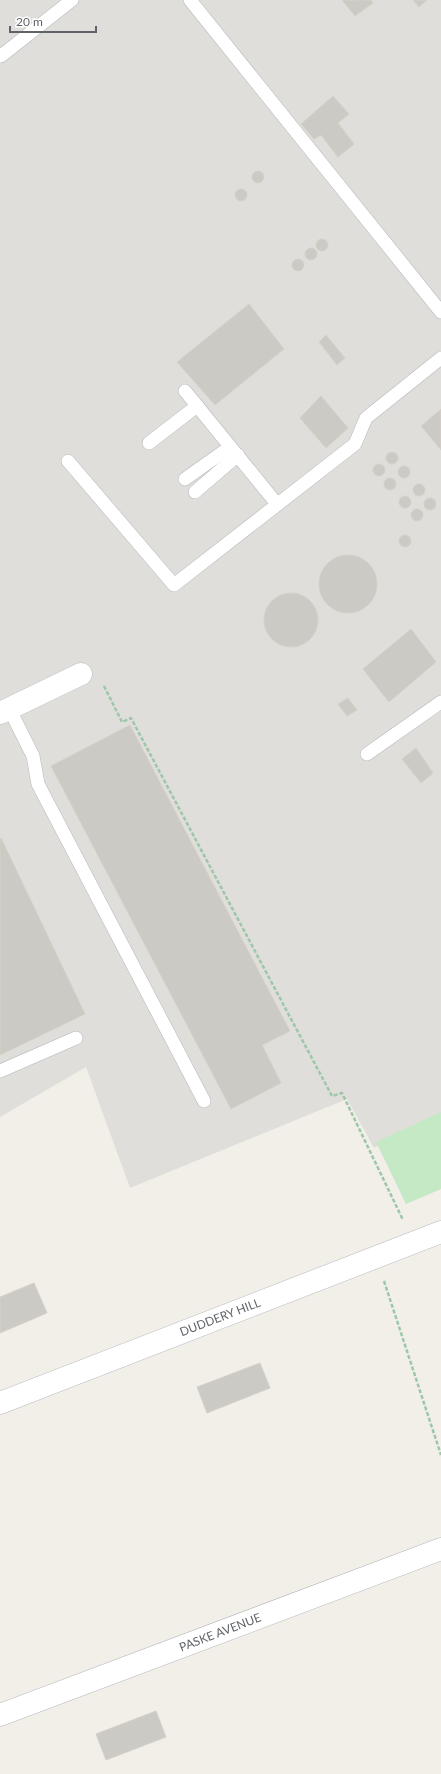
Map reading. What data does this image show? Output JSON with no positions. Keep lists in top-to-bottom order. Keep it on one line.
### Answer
{"streets":{"street":["DUDDERY HILL","PASKE AVENUE"]},"scale_bar":"20 m"}
